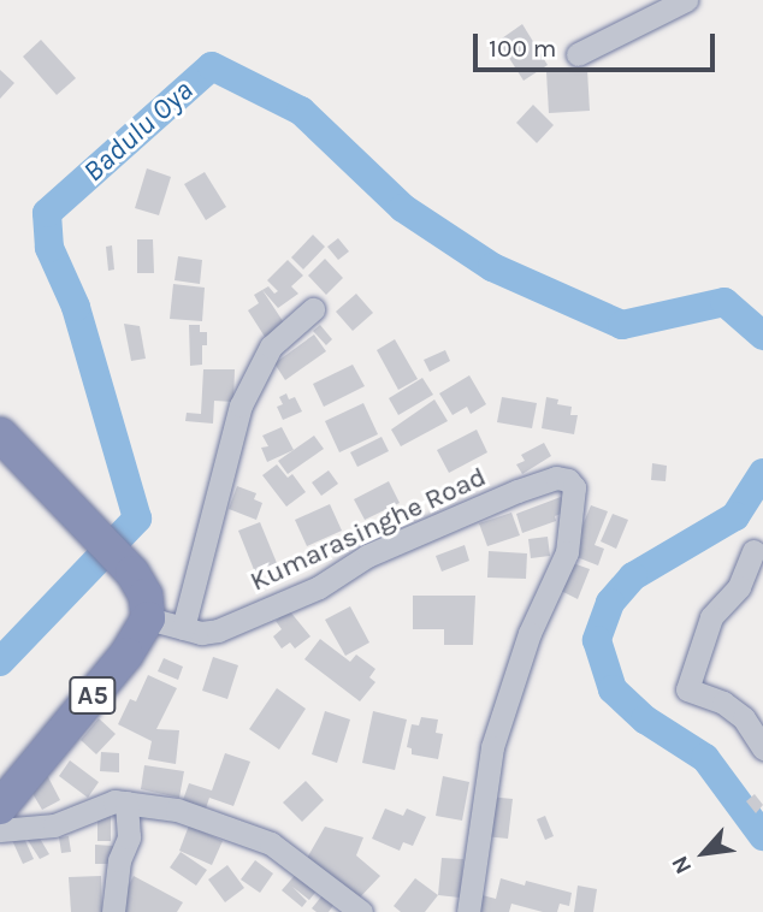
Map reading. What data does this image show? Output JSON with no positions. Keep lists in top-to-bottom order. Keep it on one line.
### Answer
{"streets":{"highway":["A5"],"street":["Kumarasinghe Road"]},"crossings":[["Kumarasinghe Road","A5"]],"water":["Badulu Oya"],"scale_bar":"100 m","north":"bottom left"}
